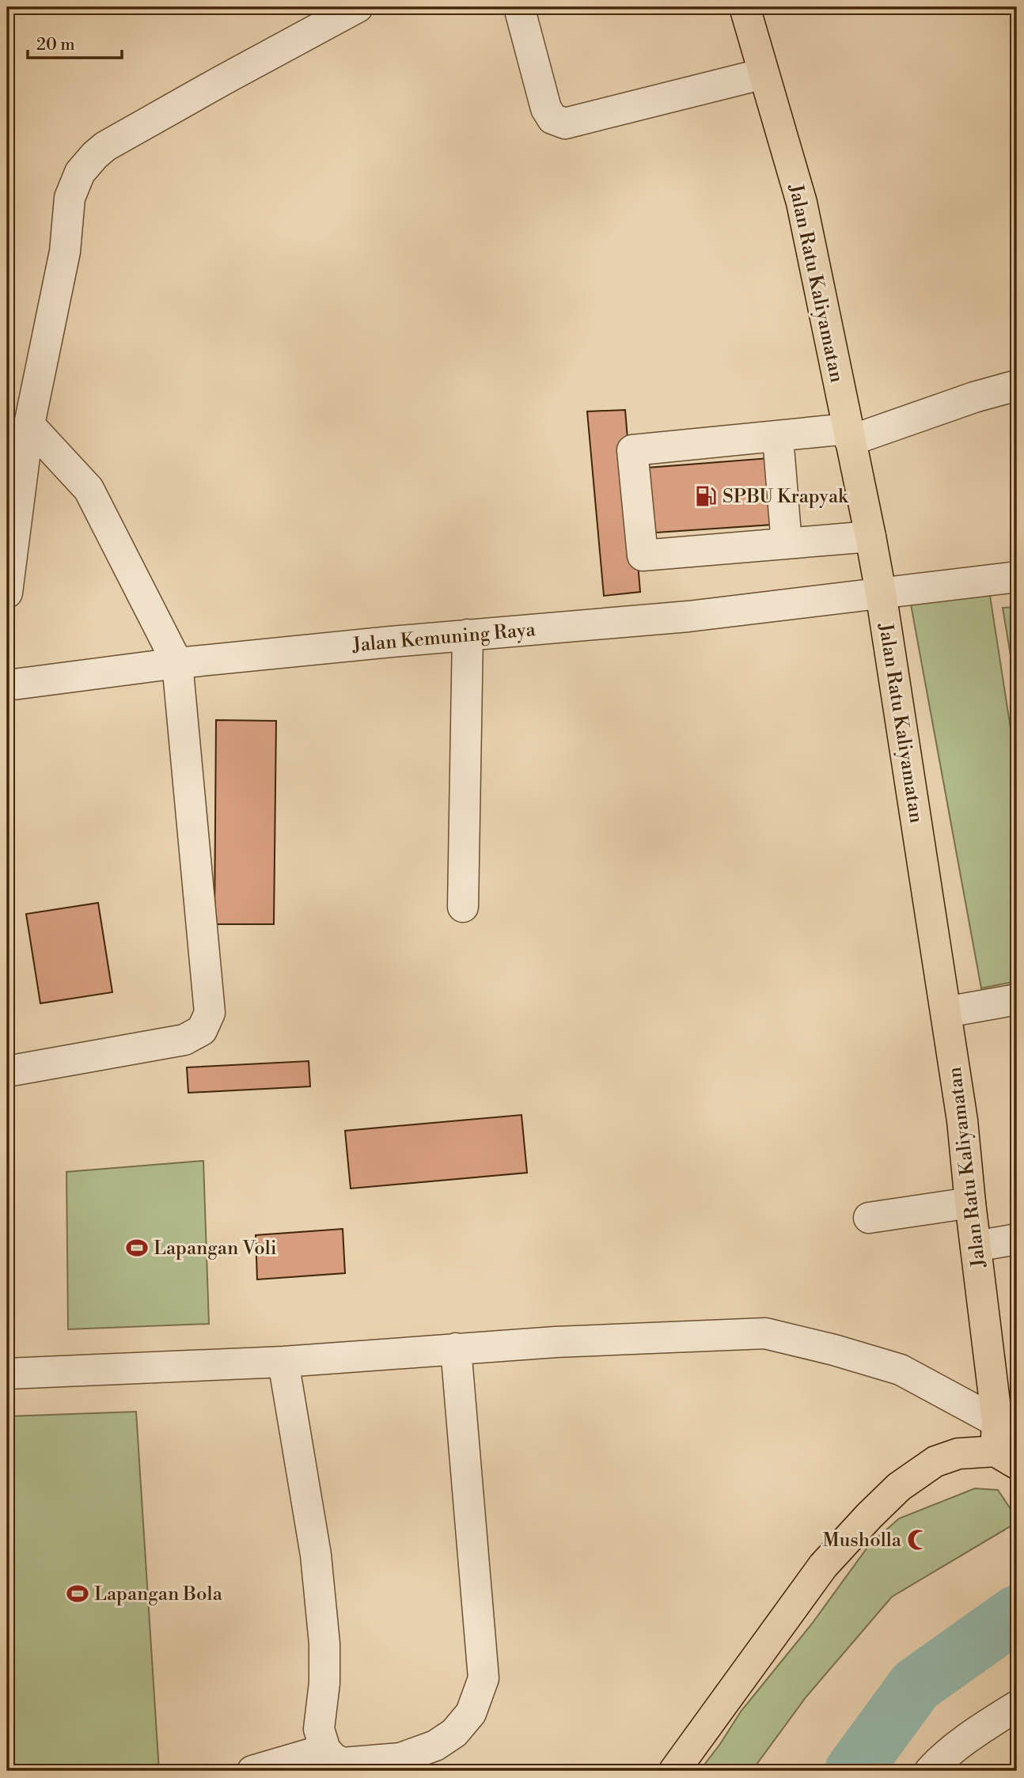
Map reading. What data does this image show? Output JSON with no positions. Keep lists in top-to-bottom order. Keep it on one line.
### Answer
{"streets":{"main road":["Jalan Ratu Kaliyamatan"],"street":["Jalan Kemuning Raya"]},"crossings":[["Jalan Ratu Kaliyamatan","Jalan Kemuning Raya"]],"places":{"fuel station":["SPBU Krapyak"],"sports":["Lapangan Voli","Lapangan Bola"],"mosque":["Musholla"]},"scale_bar":"20 m"}
